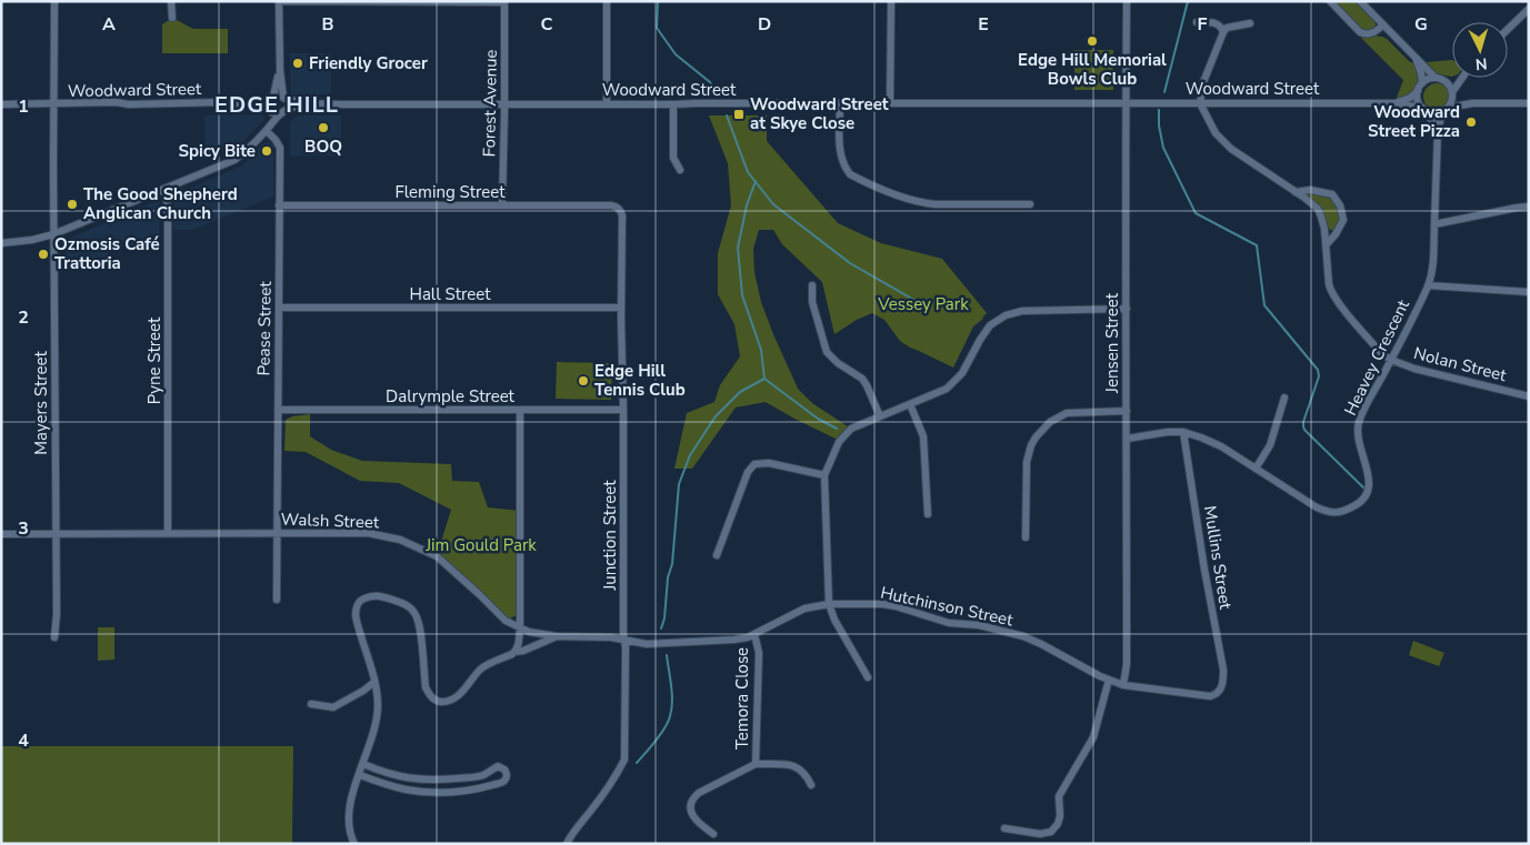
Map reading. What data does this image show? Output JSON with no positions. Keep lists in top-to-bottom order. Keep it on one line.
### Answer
{"streets":{"street":["Woodward Street","Forest Avenue","Fleming Street","Hall Street","Pease Street","Jensen Street","Heavey Crescent","Pyne Street","Nolan Street","Dalrymple Street","Mayers Street","Walsh Street","Junction Street","Mullins Street","Hutchinson Street","Temora Close"]},"crossings":[["Woodward Street","Forest Avenue"],["Woodward Street","Jensen Street"],["Woodward Street","Heavey Crescent"],["Woodward Street","Nolan Street"],["Woodward Street","Mayers Street"],["Forest Avenue","Fleming Street"],["Fleming Street","Pease Street"],["Fleming Street","Junction Street"],["Hall Street","Pease Street"],["Hall Street","Junction Street"],["Pease Street","Dalrymple Street"],["Pease Street","Walsh Street"],["Jensen Street","Heavey Crescent"],["Jensen Street","Hutchinson Street"],["Heavey Crescent","Nolan Street"],["Heavey Crescent","Mullins Street"],["Pyne Street","Walsh Street"],["Dalrymple Street","Junction Street"],["Mayers Street","Walsh Street"],["Walsh Street","Junction Street"],["Walsh Street","Hutchinson Street"],["Junction Street","Hutchinson Street"],["Mullins Street","Hutchinson Street"],["Hutchinson Street","Temora Close"]],"districts":["EDGE HILL"],"parks":["Vessey Park","Jim Gould Park"],"places":{"other":["Edge Hill Memorial Bowls Club","Friendly Grocer","Woodward Street Pizza","BOQ","Spicy Bite","The Good Shepherd Anglican Church","Ozmosis Café Trattoria","Edge Hill Tennis Club"],"transit":["Woodward Street at Skye Close"]},"north":"bottom","grid":{"columns":["A","B","C","D","E","F","G"],"rows":["1","2","3","4"]}}
